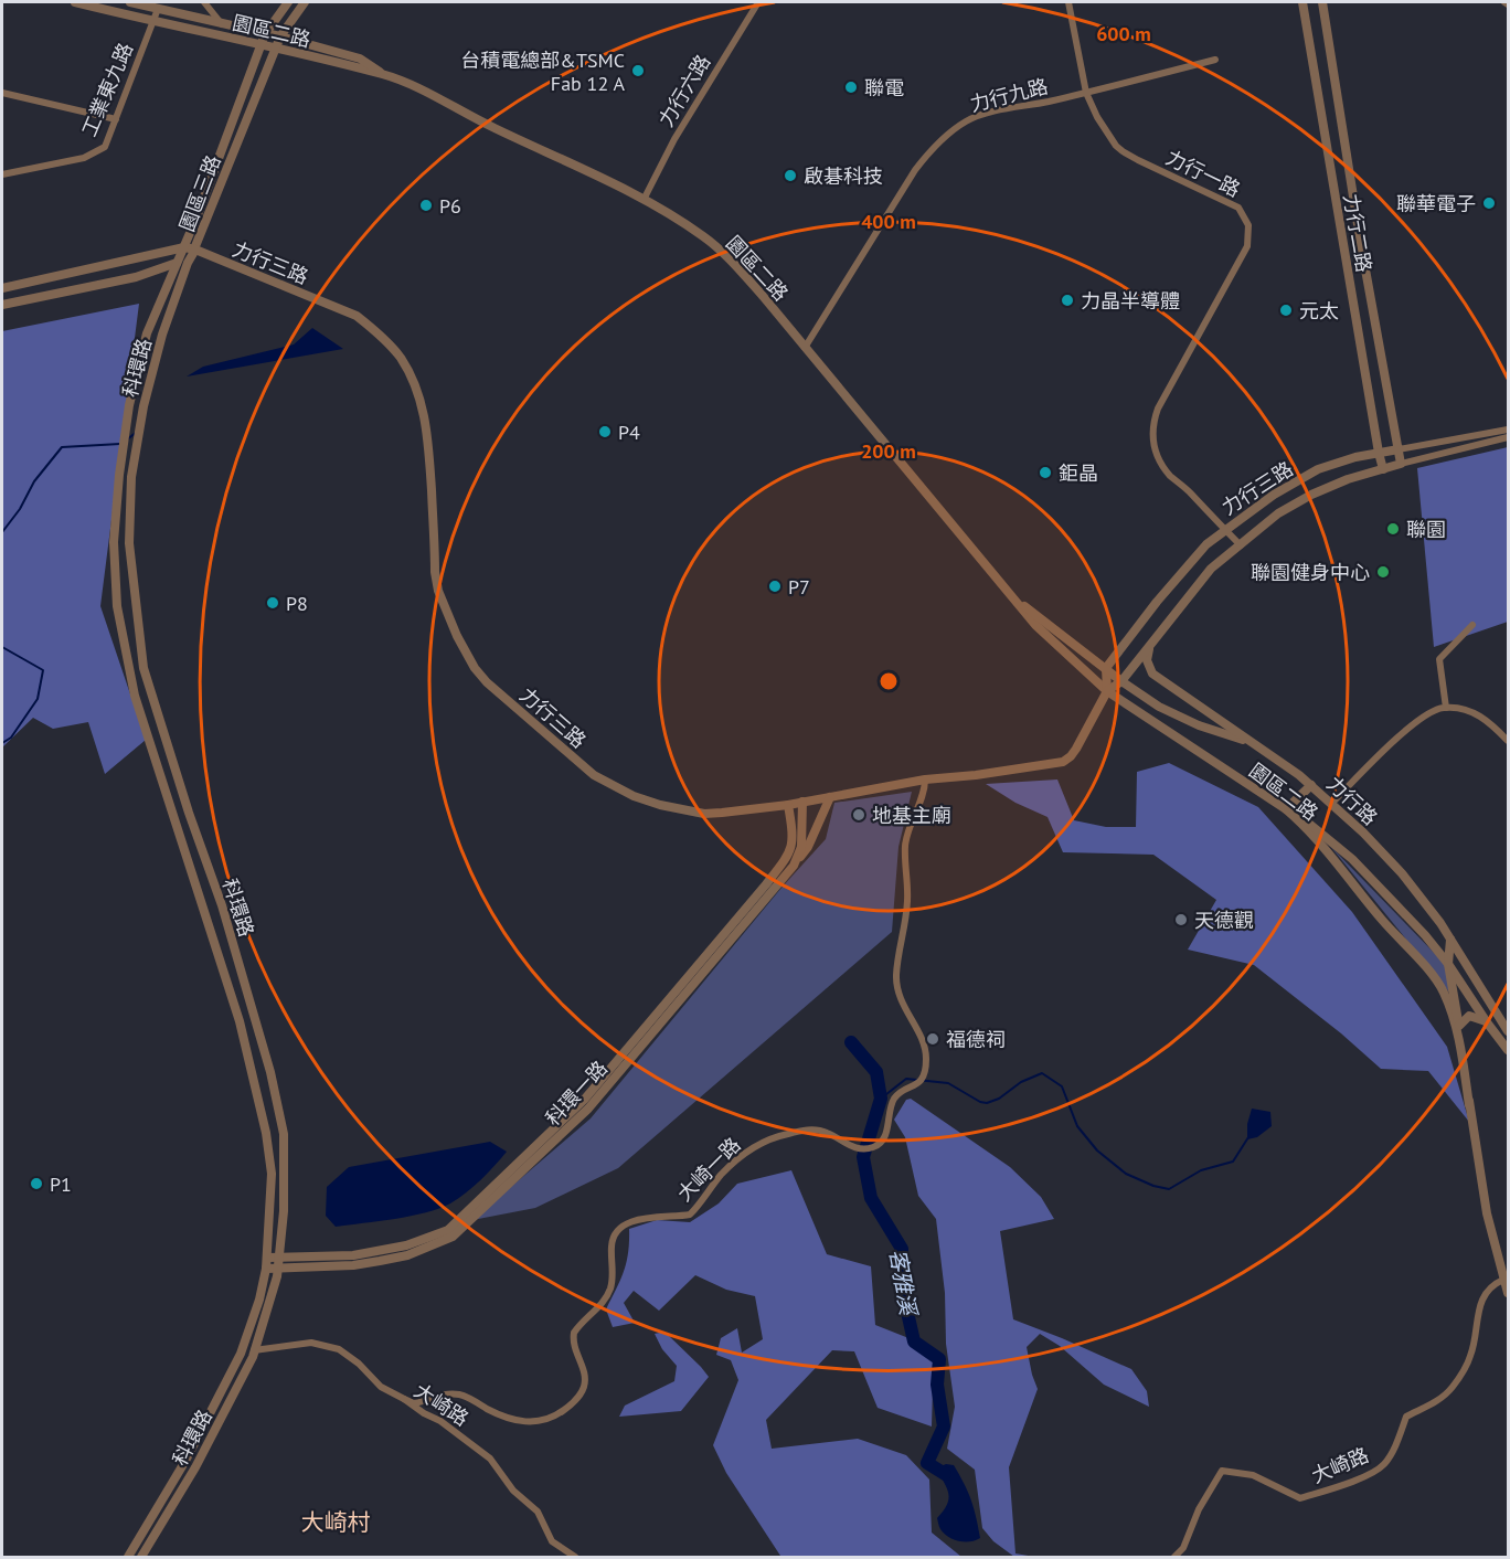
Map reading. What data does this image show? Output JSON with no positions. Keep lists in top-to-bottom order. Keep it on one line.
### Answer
{"streets":{"street":["園區二路","工業東九路","力行六路","力行九路","力行一路","園區三路","力行二路","力行三路","科環路","力行路","科環一路","大崎一路","大崎路"]},"crossings":[["園區二路","工業東九路"],["園區二路","力行六路"],["園區二路","力行九路"],["園區二路","園區三路"],["園區二路","力行三路"],["園區二路","力行路"],["園區二路","大崎路"],["力行九路","力行一路"],["力行一路","力行三路"],["園區三路","力行三路"],["園區三路","科環路"],["力行二路","力行三路"],["力行三路","科環路"],["力行三路","力行路"],["力行三路","科環一路"],["力行三路","大崎一路"],["科環路","科環一路"],["科環路","大崎路"],["大崎一路","大崎路"]],"districts":["大崎村"],"water":["客雅溪"],"places":["台積電總部&TSMC Fab 12 A","聯電","啟碁科技","聯華電子","P6","力晶半導體","元太","P4","鉅晶","聯園","聯園健身中心","P7","P8","地基主廟","天德觀","福德祠","P1"],"rings":["600 m","400 m","200 m"]}
